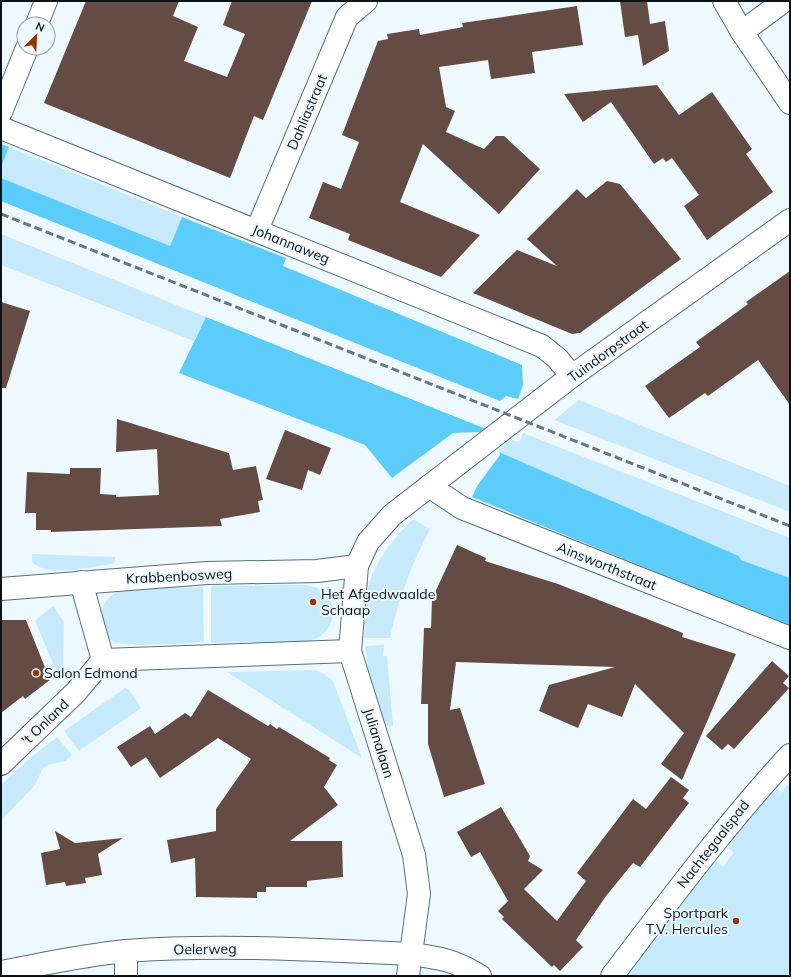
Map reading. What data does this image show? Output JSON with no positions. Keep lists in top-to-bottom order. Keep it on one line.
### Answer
{"streets":{"street":["Dahliastraat","Johannaweg","Tuindorpstraat","Ainsworthstraat","Krabbenbosweg","'t Onland","Julianalaan","Nachtegaalspad","Oelerweg"]},"crossings":[["Dahliastraat","Johannaweg"],["Johannaweg","Tuindorpstraat"],["Tuindorpstraat","Ainsworthstraat"],["Tuindorpstraat","Julianalaan"],["Ainsworthstraat","Julianalaan"],["Krabbenbosweg","Julianalaan"],["Julianalaan","Oelerweg"]],"places":["Het Afgedwaalde Schaap","Salon Edmond","Sportpark T.V. Hercules"],"north":"top right"}
